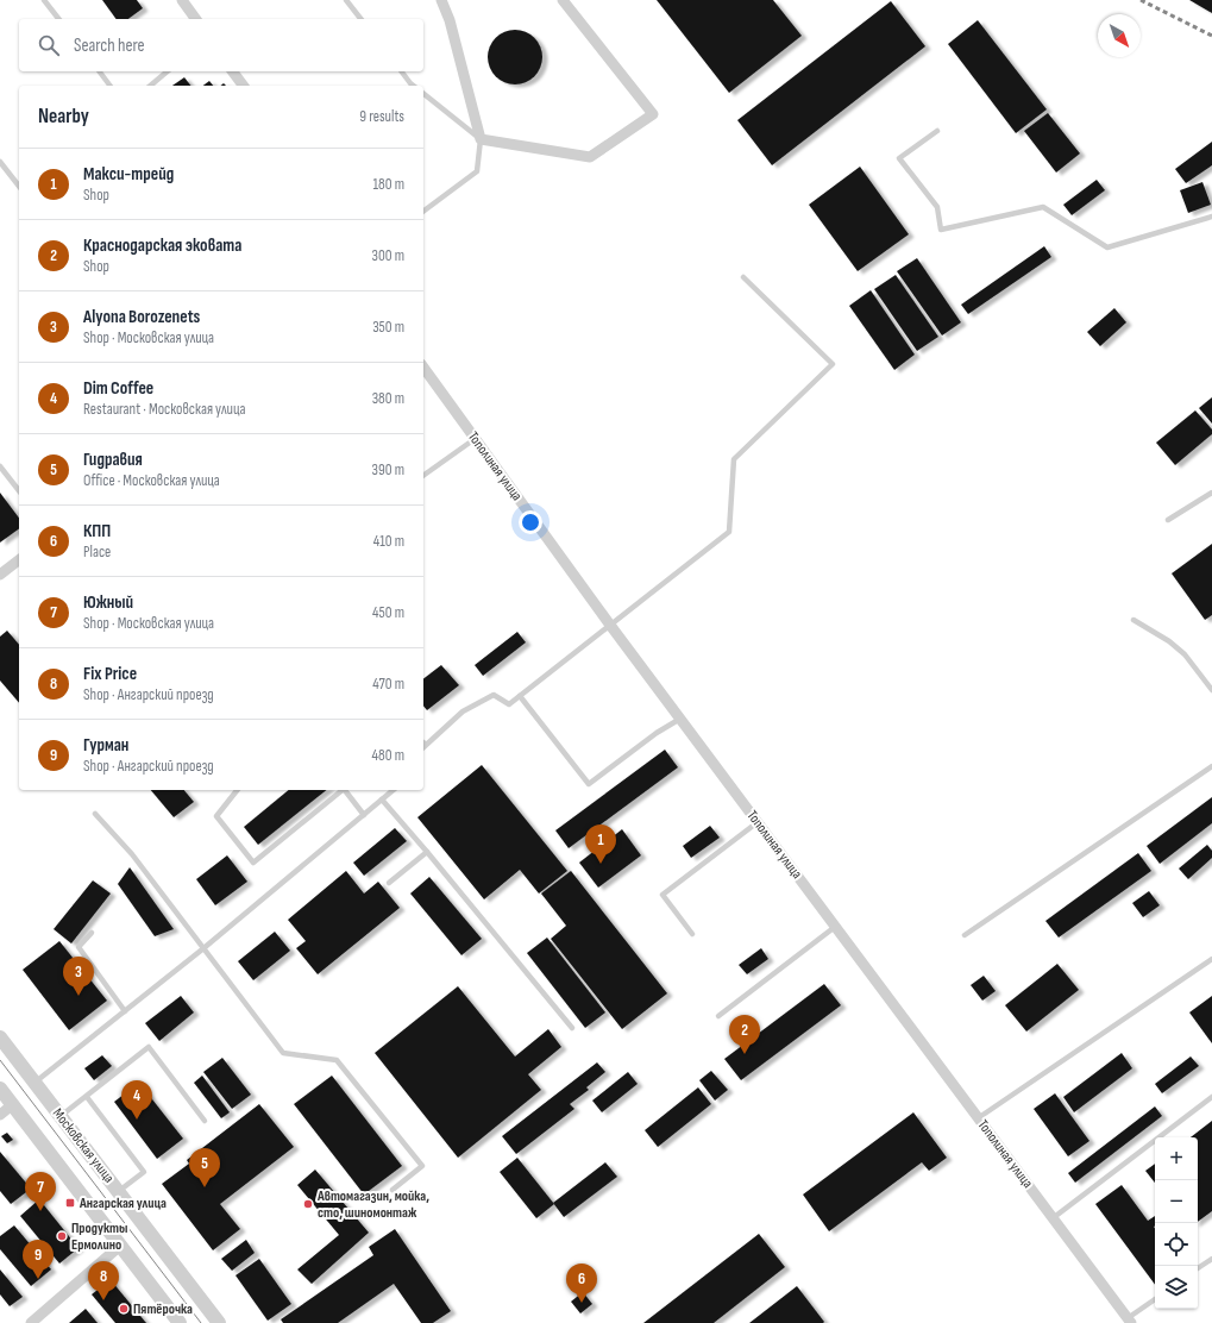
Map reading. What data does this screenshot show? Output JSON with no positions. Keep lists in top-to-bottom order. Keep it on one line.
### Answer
{"streets":{"street":["Тополиная улица","Московская улица"]},"places":{"transit":["Ангарская улица"],"other":["Автомагазин, мойка, сто, шиномонтаж","Продукты Ермолино","Пятёрочка"]},"north":"bottom right","page":{"search":"Search here","heading":["Nearby","9 results"],"list":[{"mark":"1","name":"Макси-трейд","note":"Shop","value":"180 m"},{"mark":"2","name":"Краснодарская эковата","note":"Shop","value":"300 m"},{"mark":"3","name":"Alyona Borozenets","note":"Shop · Московская улица","value":"350 m"},{"mark":"4","name":"Dim Coffee","note":"Restaurant · Московская улица","value":"380 m"},{"mark":"5","name":"Гидравия","note":"Office · Московская улица","value":"390 m"},{"mark":"6","name":"КПП","note":"Place","value":"410 m"},{"mark":"7","name":"Южный","note":"Shop · Московская улица","value":"450 m"},{"mark":"8","name":"Fix Price","note":"Shop · Ангарский проезд","value":"470 m"},{"mark":"9","name":"Гурман","note":"Shop · Ангарский проезд","value":"480 m"}],"pins":["1","3","2","4","5","7","9","8","6"],"map_buttons":["+","−"]}}
